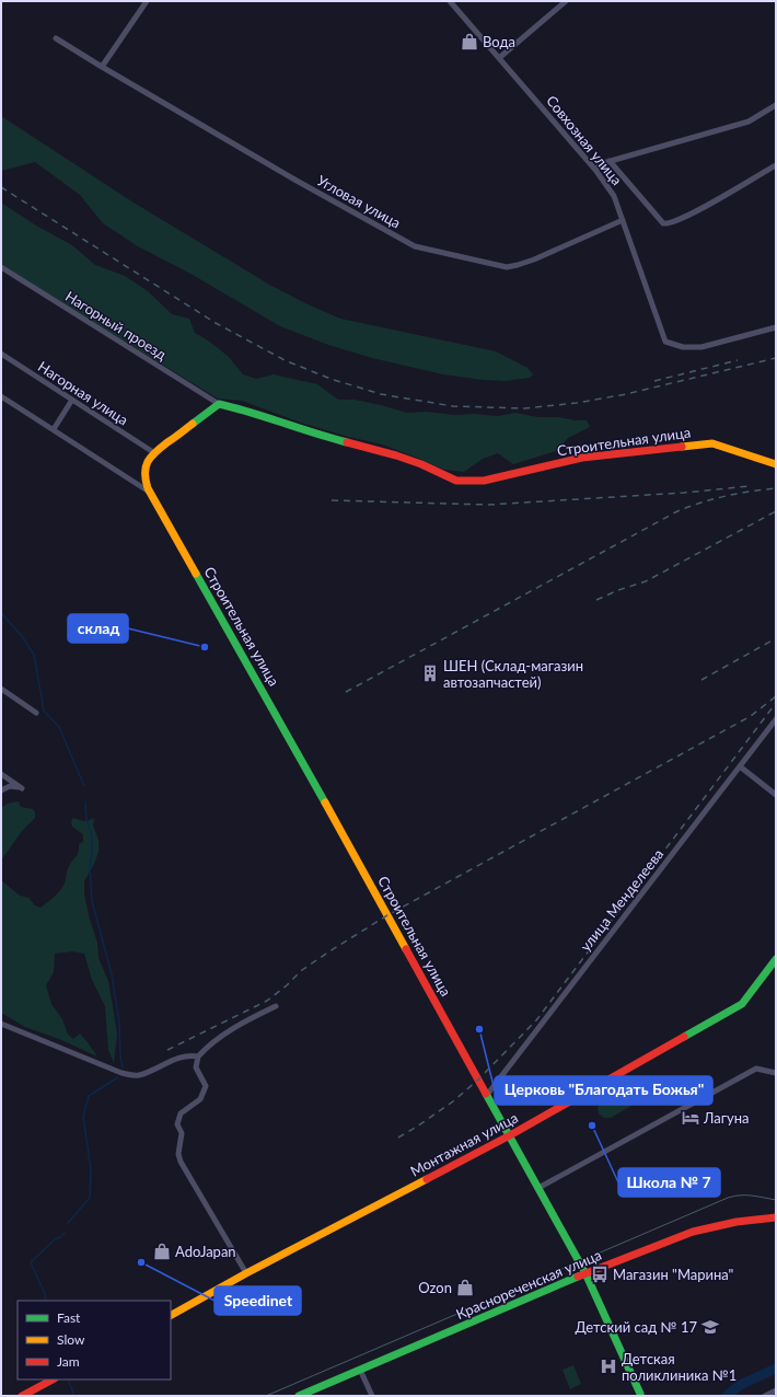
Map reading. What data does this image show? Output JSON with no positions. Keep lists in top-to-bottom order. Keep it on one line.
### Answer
{"streets":{"street":["Совхозная улица","Угловая улица","Нагорный проезд","Нагорная улица","Строительная улица","улица Менделеева","Монтажная улица","Краснореченская улица"]},"crossings":[["Совхозная улица","Угловая улица"],["Нагорный проезд","Строительная улица"],["Нагорная улица","Строительная улица"],["Строительная улица","улица Менделеева"],["Строительная улица","Монтажная улица"],["Строительная улица","Краснореченская улица"]],"places":{"shop":["Вода","AdoJapan","Ozon"],"other":["склад","Церковь \"Благодать Божья\"","Школа № 7","Speedinet"],"building":["ШЕН (Склад-магазин автозапчастей)"],"hotel":["Лагуна"],"bus stop":["Магазин \"Марина\""],"school or university":["Детский сад № 17"],"hospital":["Детская поликлиника №1"]},"legend":["Fast","Slow","Jam"]}
